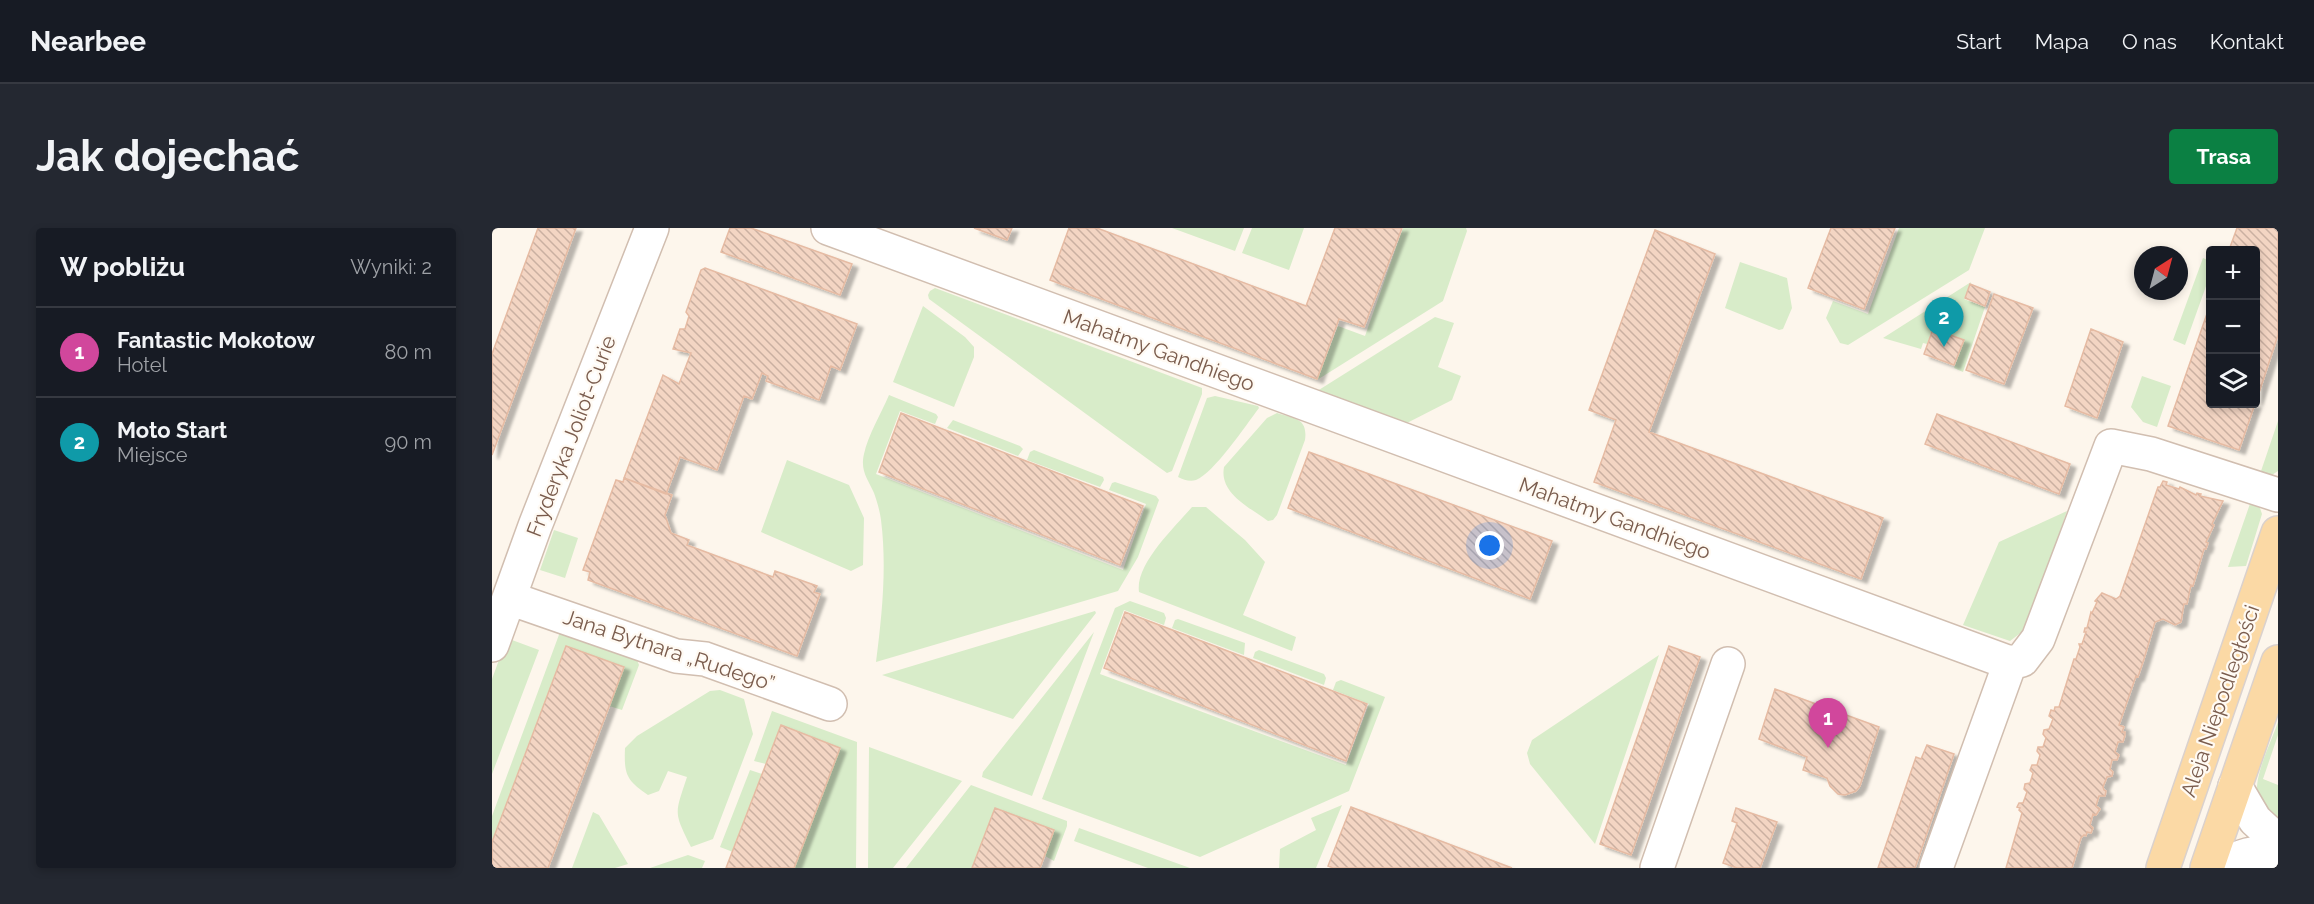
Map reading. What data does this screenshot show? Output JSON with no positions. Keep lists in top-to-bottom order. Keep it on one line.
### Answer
{"streets":{"main road":["Aleja Niepodległości"],"street":["Mahatmy Gandhiego","Fryderyka Joliot-Curie","Jana Bytnara „Rudego”"]},"crossings":[["Fryderyka Joliot-Curie","Jana Bytnara „Rudego”"]],"north":"top right","page":{"header":"Nearbee","nav":["Start","Mapa","O nas","Kontakt"],"buttons":"Trasa","title":"Jak dojechać","heading":["W pobliżu","Wyniki: 2"],"map_buttons":["+","−"],"pins":["2","1"],"list":[{"mark":"1","name":"Fantastic Mokotow","note":"Hotel","value":"80 m"},{"mark":"2","name":"Moto Start","note":"Miejsce","value":"90 m"}]}}
